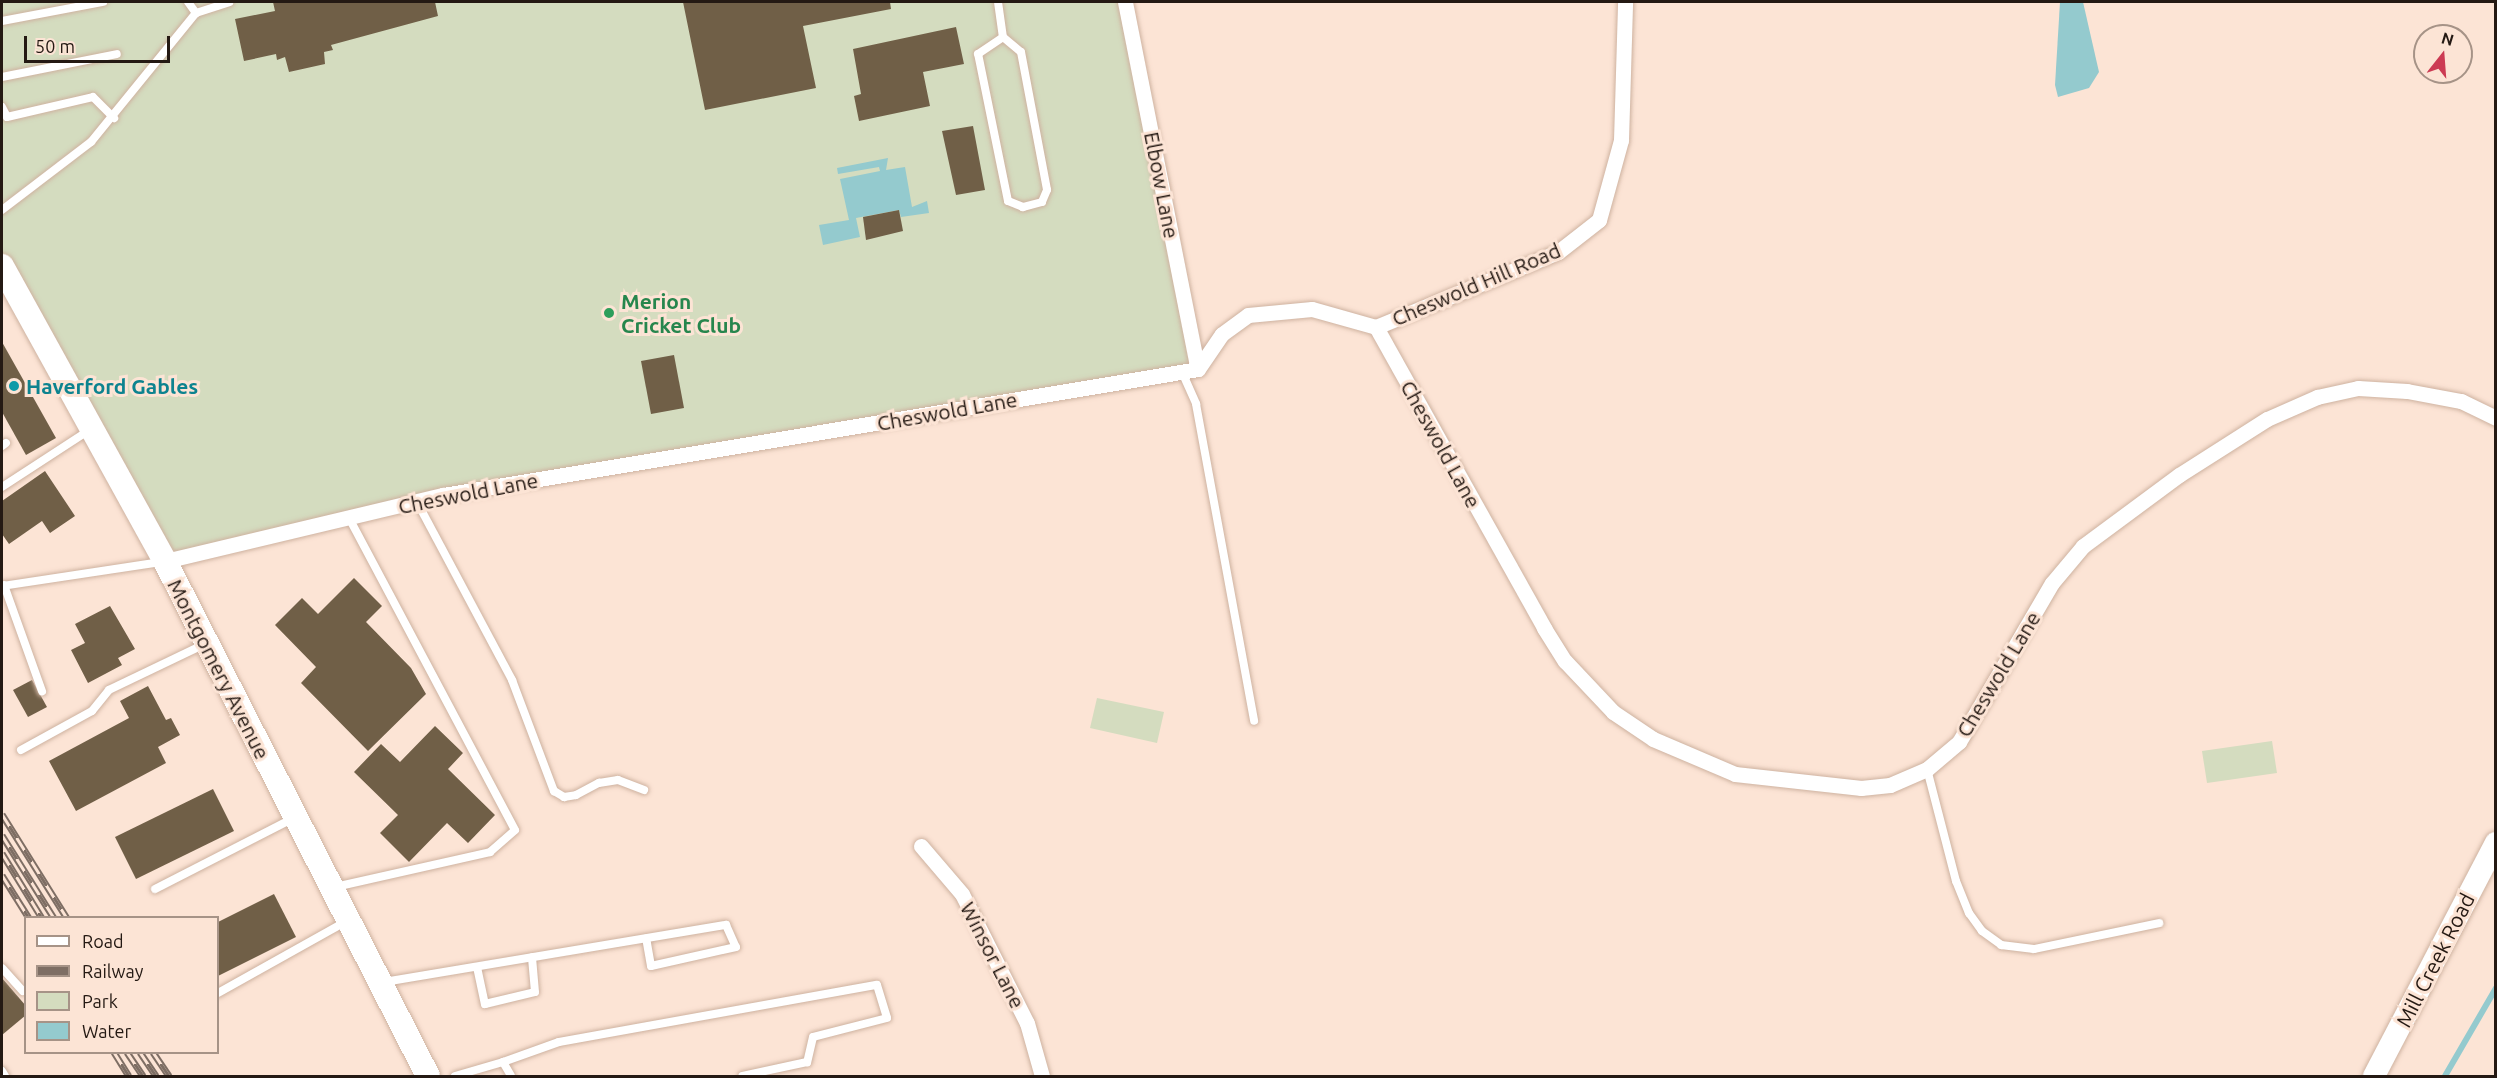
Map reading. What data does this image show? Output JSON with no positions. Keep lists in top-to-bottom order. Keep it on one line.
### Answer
{"streets":{"main road":["Montgomery Avenue"],"street":["Elbow Lane","Cheswold Hill Road","Cheswold Lane","Winsor Lane","Mill Creek Road"]},"crossings":[["Elbow Lane","Cheswold Lane"],["Cheswold Hill Road","Cheswold Lane"],["Cheswold Lane","Montgomery Avenue"]],"places":["Merion Cricket Club","Haverford Gables"],"legend":["Road","Railway","Park","Water"],"scale_bar":"50 m","north":"top"}
